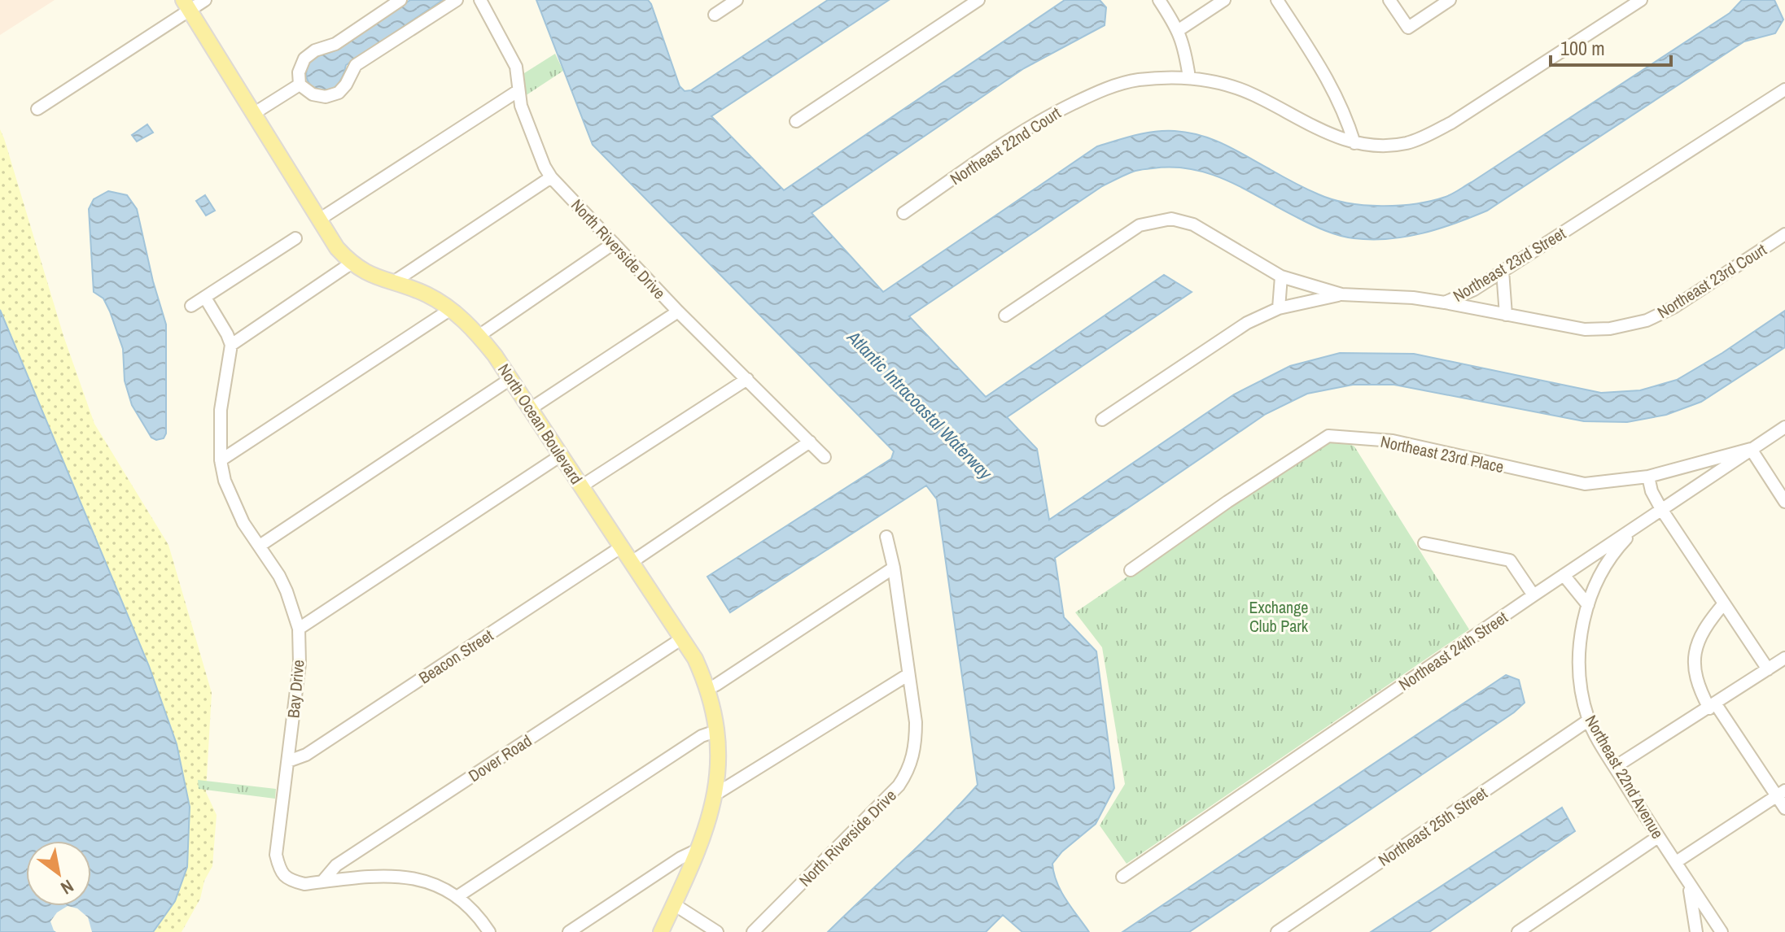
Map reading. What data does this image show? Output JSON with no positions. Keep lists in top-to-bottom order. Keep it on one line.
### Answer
{"streets":{"main road":["North Ocean Boulevard"],"street":["Northeast 22nd Court","North Riverside Drive","Northeast 23rd Street","Northeast 23rd Court","Northeast 23rd Place","Northeast 24th Street","Beacon Street","Bay Drive","Dover Road","Northeast 22nd Avenue","Northeast 25th Street"]},"crossings":[["Northeast 23rd Street","Northeast 23rd Court"],["North Ocean Boulevard","Beacon Street"],["North Ocean Boulevard","Dover Road"],["Northeast 23rd Place","Northeast 24th Street"],["Northeast 24th Street","Northeast 22nd Avenue"],["Beacon Street","Bay Drive"],["Bay Drive","Dover Road"],["Northeast 22nd Avenue","Northeast 25th Street"]],"water":["Atlantic Intracoastal Waterway"],"parks":["Exchange Club Park"],"scale_bar":"100 m","north":"bottom right"}
